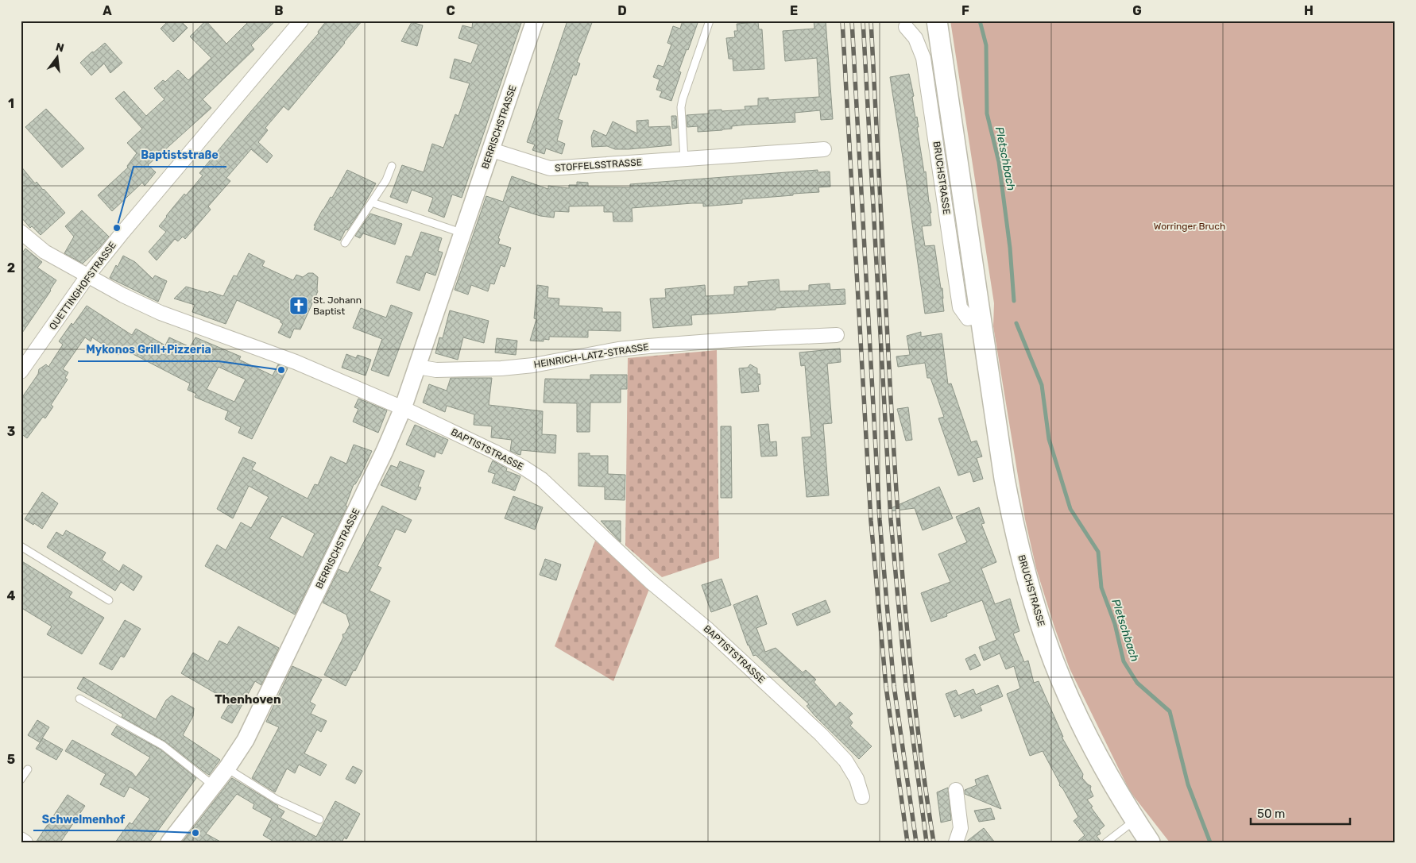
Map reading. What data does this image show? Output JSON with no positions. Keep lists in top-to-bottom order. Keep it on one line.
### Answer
{"streets":{"main road":["BRUCHSTRASSE"],"street":["BERRISCHSTRASSE","STOFFELSSTRASSE","QUETTINGHOFSTRASSE","HEINRICH-LATZ-STRASSE","BAPTISTSTRASSE"]},"crossings":[["BERRISCHSTRASSE","STOFFELSSTRASSE"],["BERRISCHSTRASSE","HEINRICH-LATZ-STRASSE"],["BERRISCHSTRASSE","BAPTISTSTRASSE"],["QUETTINGHOFSTRASSE","BAPTISTSTRASSE"]],"districts":["Thenhoven"],"water":["Pletschbach"],"parks":["Worringer Bruch"],"places":{"other":["Baptiststraße","Mykonos Grill+Pizzeria","Schwelmenhof"],"church":["St. Johann Baptist"]},"scale_bar":"50 m","north":"top","grid":{"columns":["A","B","C","D","E","F","G","H"],"rows":["1","2","3","4","5"]}}
